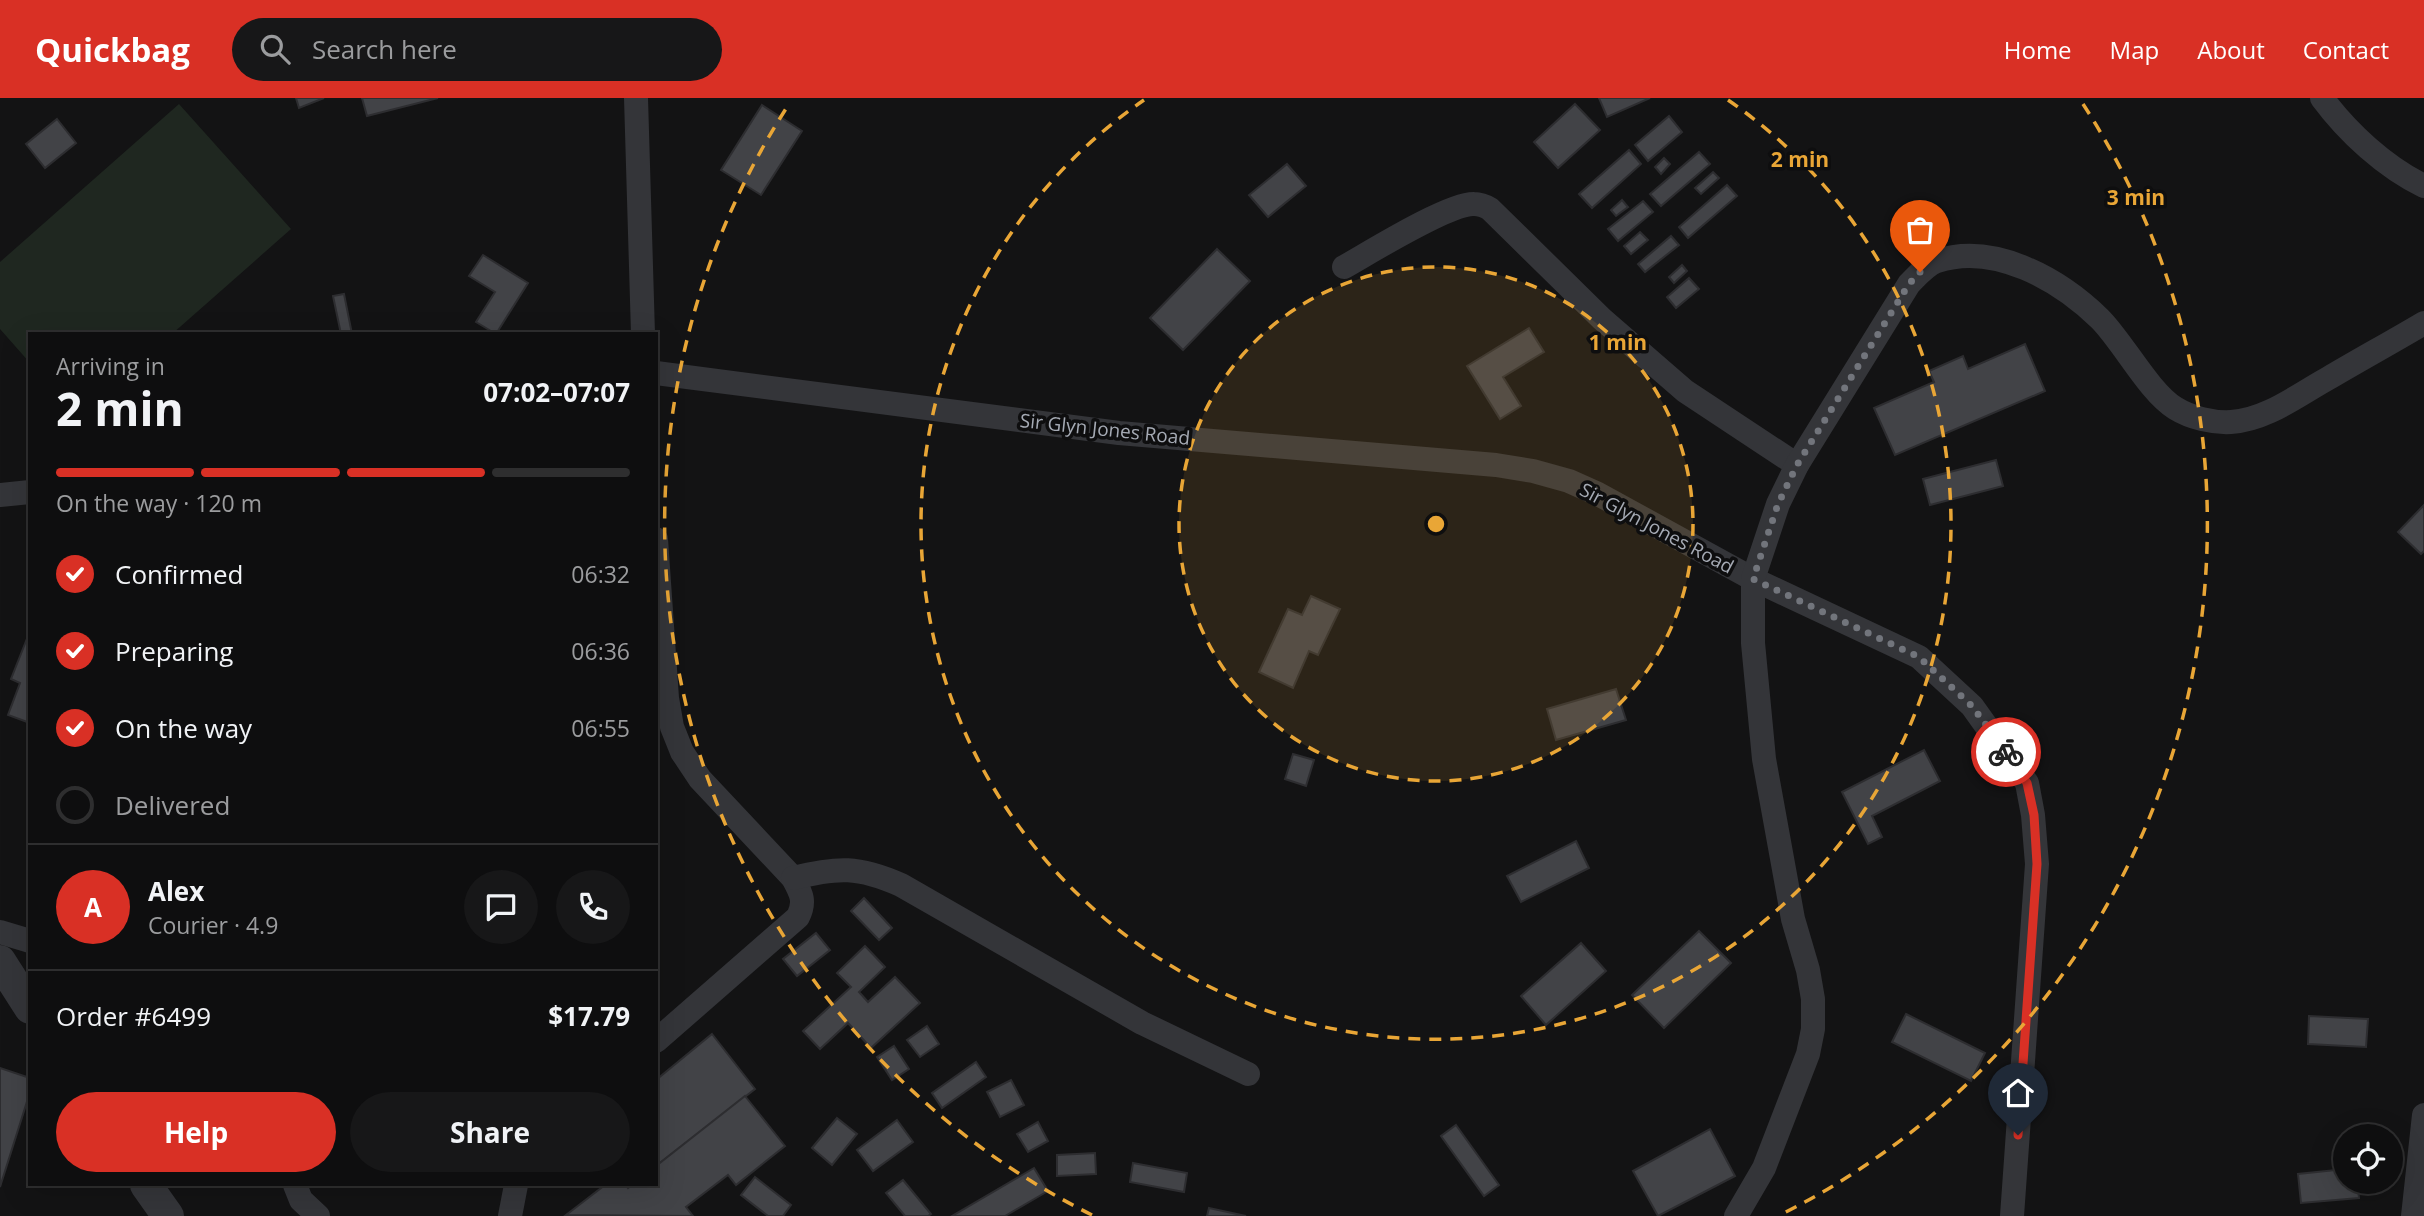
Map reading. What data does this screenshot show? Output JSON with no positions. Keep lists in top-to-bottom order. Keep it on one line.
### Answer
{"streets":{"street":["Sir Glyn Jones Road"]},"page":{"header":"Quickbag","search":"Search here","nav":["Home","Map","About","Contact"],"heading":["2 min","Arriving in","07:02–07:07"],"panel":["Alex","Courier · 4.9","Order #6499","$17.79"],"bar":"On the way · 120 m","list":[["Confirmed","06:32"],["Preparing","06:36"],["On the way","06:55"],"Delivered"],"round":"A","buttons":["Help","Share"]},"rings":["2 min","3 min","1 min"]}
